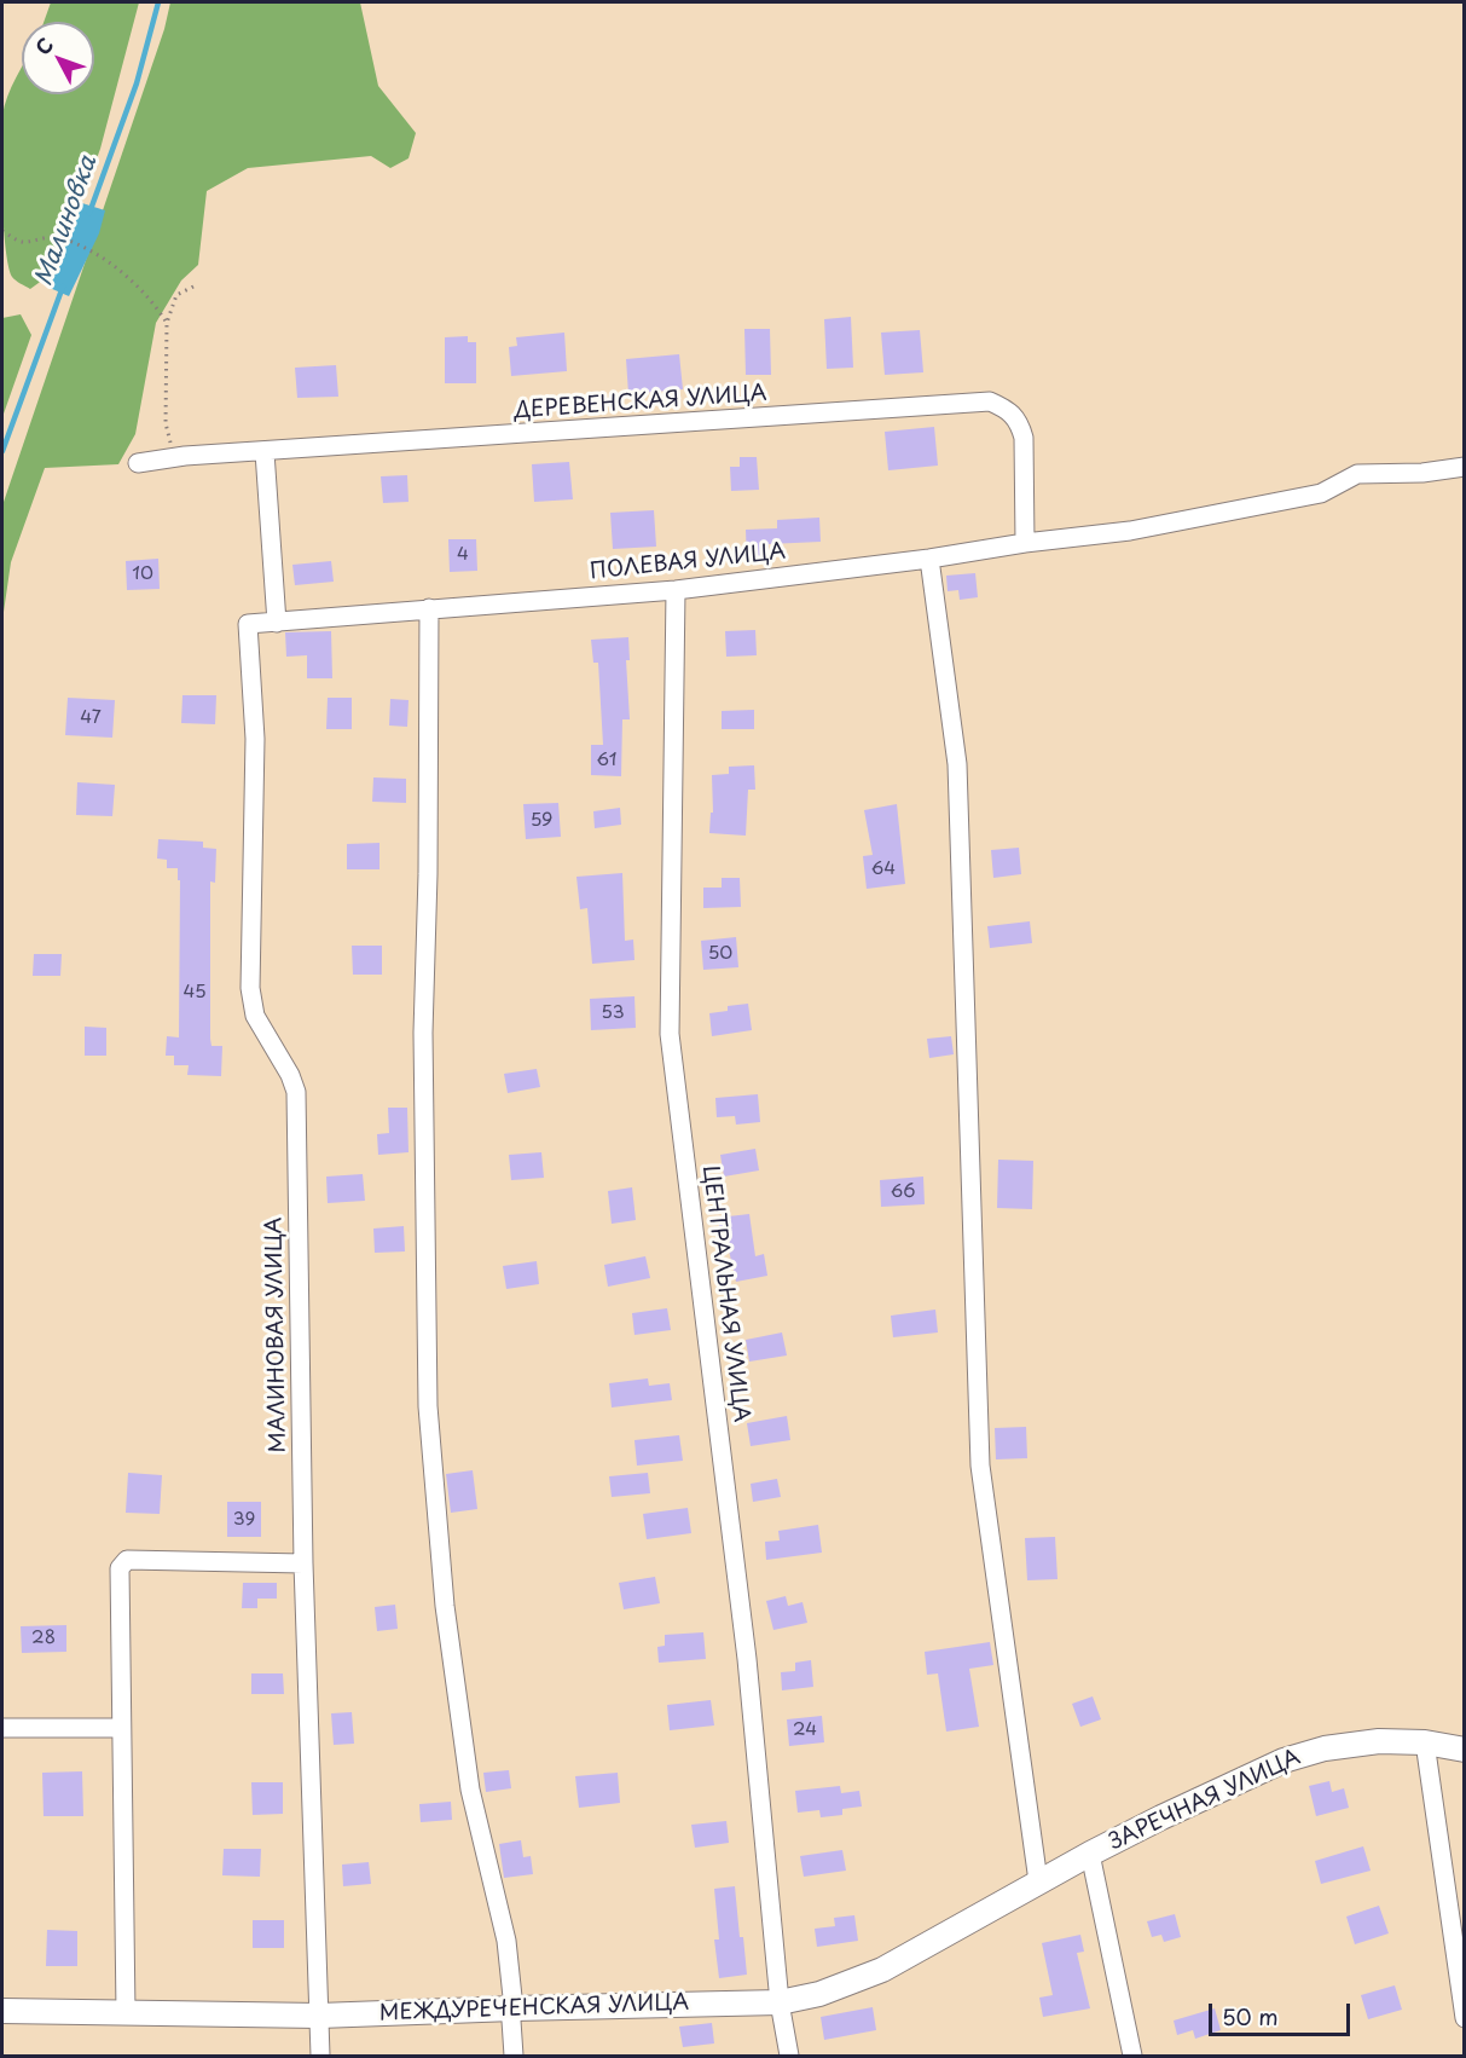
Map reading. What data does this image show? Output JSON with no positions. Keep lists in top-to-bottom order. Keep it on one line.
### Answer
{"streets":{"street":["ДЕРЕВЕНСКАЯ УЛИЦА","ПОЛЕВАЯ УЛИЦА","ЦЕНТРАЛЬНАЯ УЛИЦА","МАЛИНОВАЯ УЛИЦА","ЗАРЕЧНАЯ УЛИЦА","МЕЖДУРЕЧЕНСКАЯ УЛИЦА"]},"crossings":[["ДЕРЕВЕНСКАЯ УЛИЦА","ПОЛЕВАЯ УЛИЦА"],["ПОЛЕВАЯ УЛИЦА","ЦЕНТРАЛЬНАЯ УЛИЦА"],["ПОЛЕВАЯ УЛИЦА","МАЛИНОВАЯ УЛИЦА"],["ЦЕНТРАЛЬНАЯ УЛИЦА","МЕЖДУРЕЧЕНСКАЯ УЛИЦА"],["МАЛИНОВАЯ УЛИЦА","МЕЖДУРЕЧЕНСКАЯ УЛИЦА"],["ЗАРЕЧНАЯ УЛИЦА","МЕЖДУРЕЧЕНСКАЯ УЛИЦА"]],"water":["Малиновка"],"house_numbers":["4","10","47","61","59","64","50","45","53","66","39","28","24"],"scale_bar":"50 m","north":"top left"}
